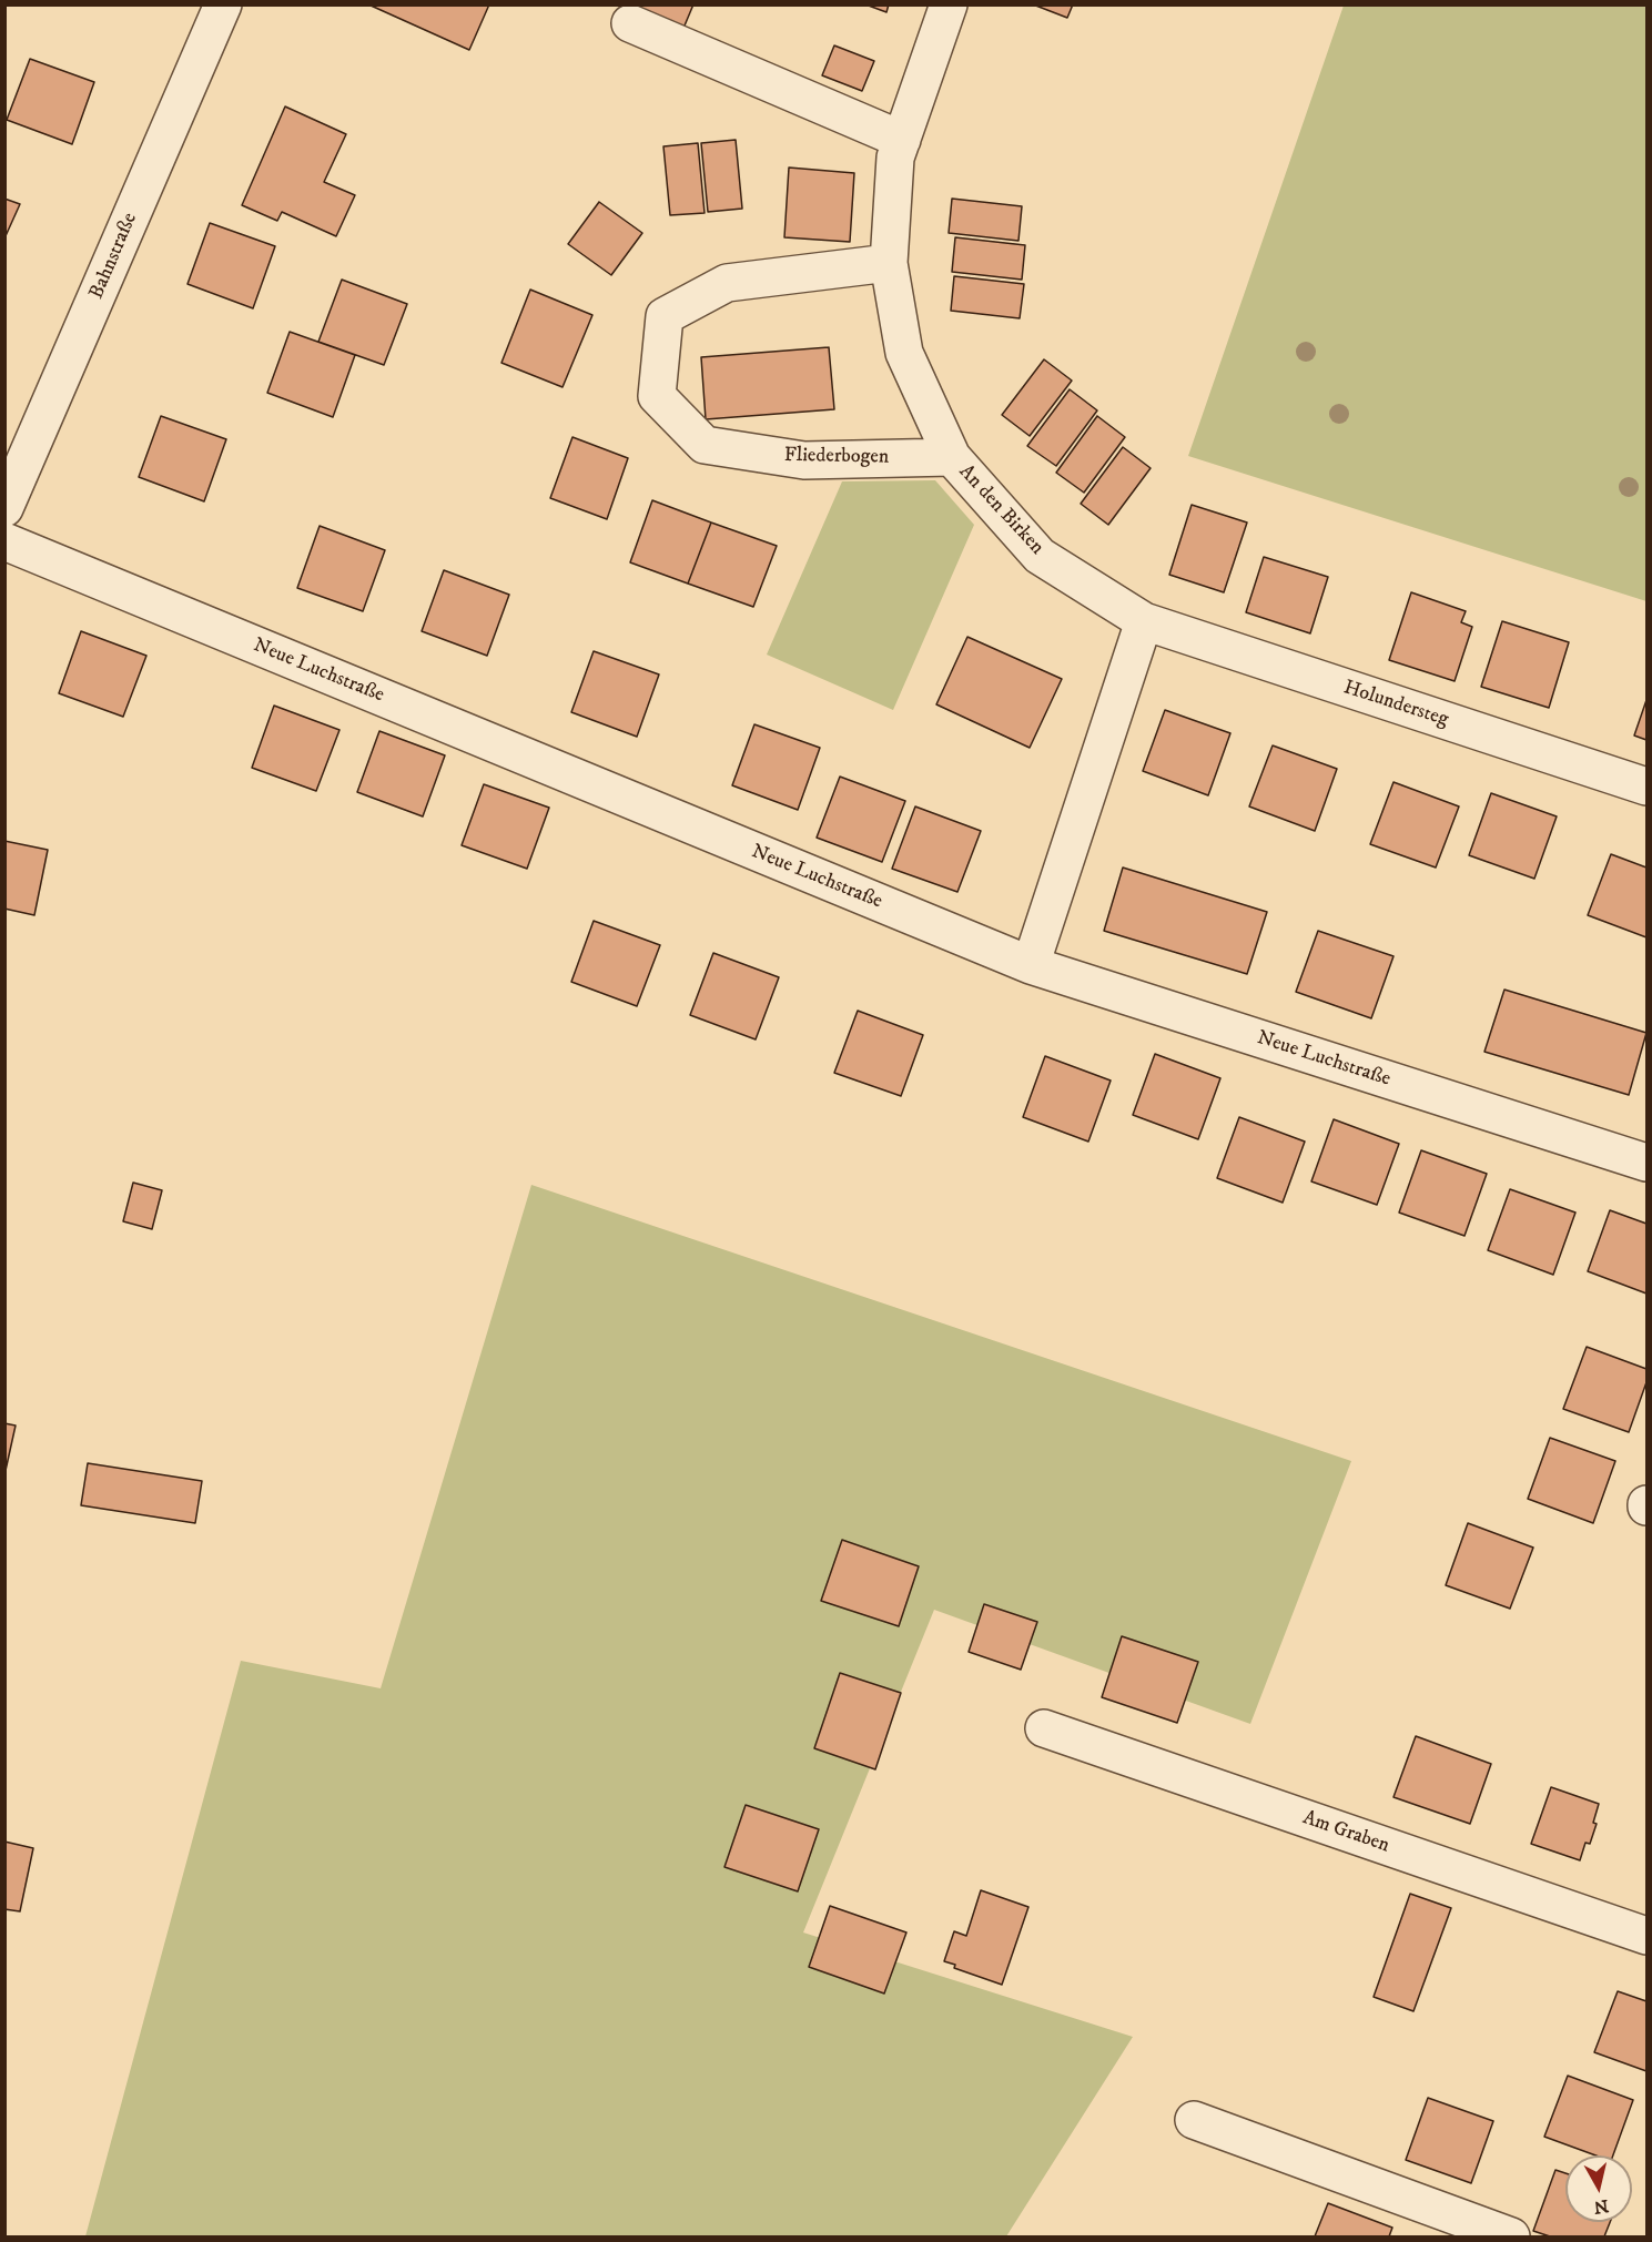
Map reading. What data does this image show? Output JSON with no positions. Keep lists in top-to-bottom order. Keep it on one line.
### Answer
{"streets":{"street":["Bahnstraße","Fliederbogen","An den Birken","Neue Luchstraße","Holundersteg","Am Graben"]},"crossings":[["Fliederbogen","An den Birken"],["An den Birken","Holundersteg"]],"north":"bottom"}
